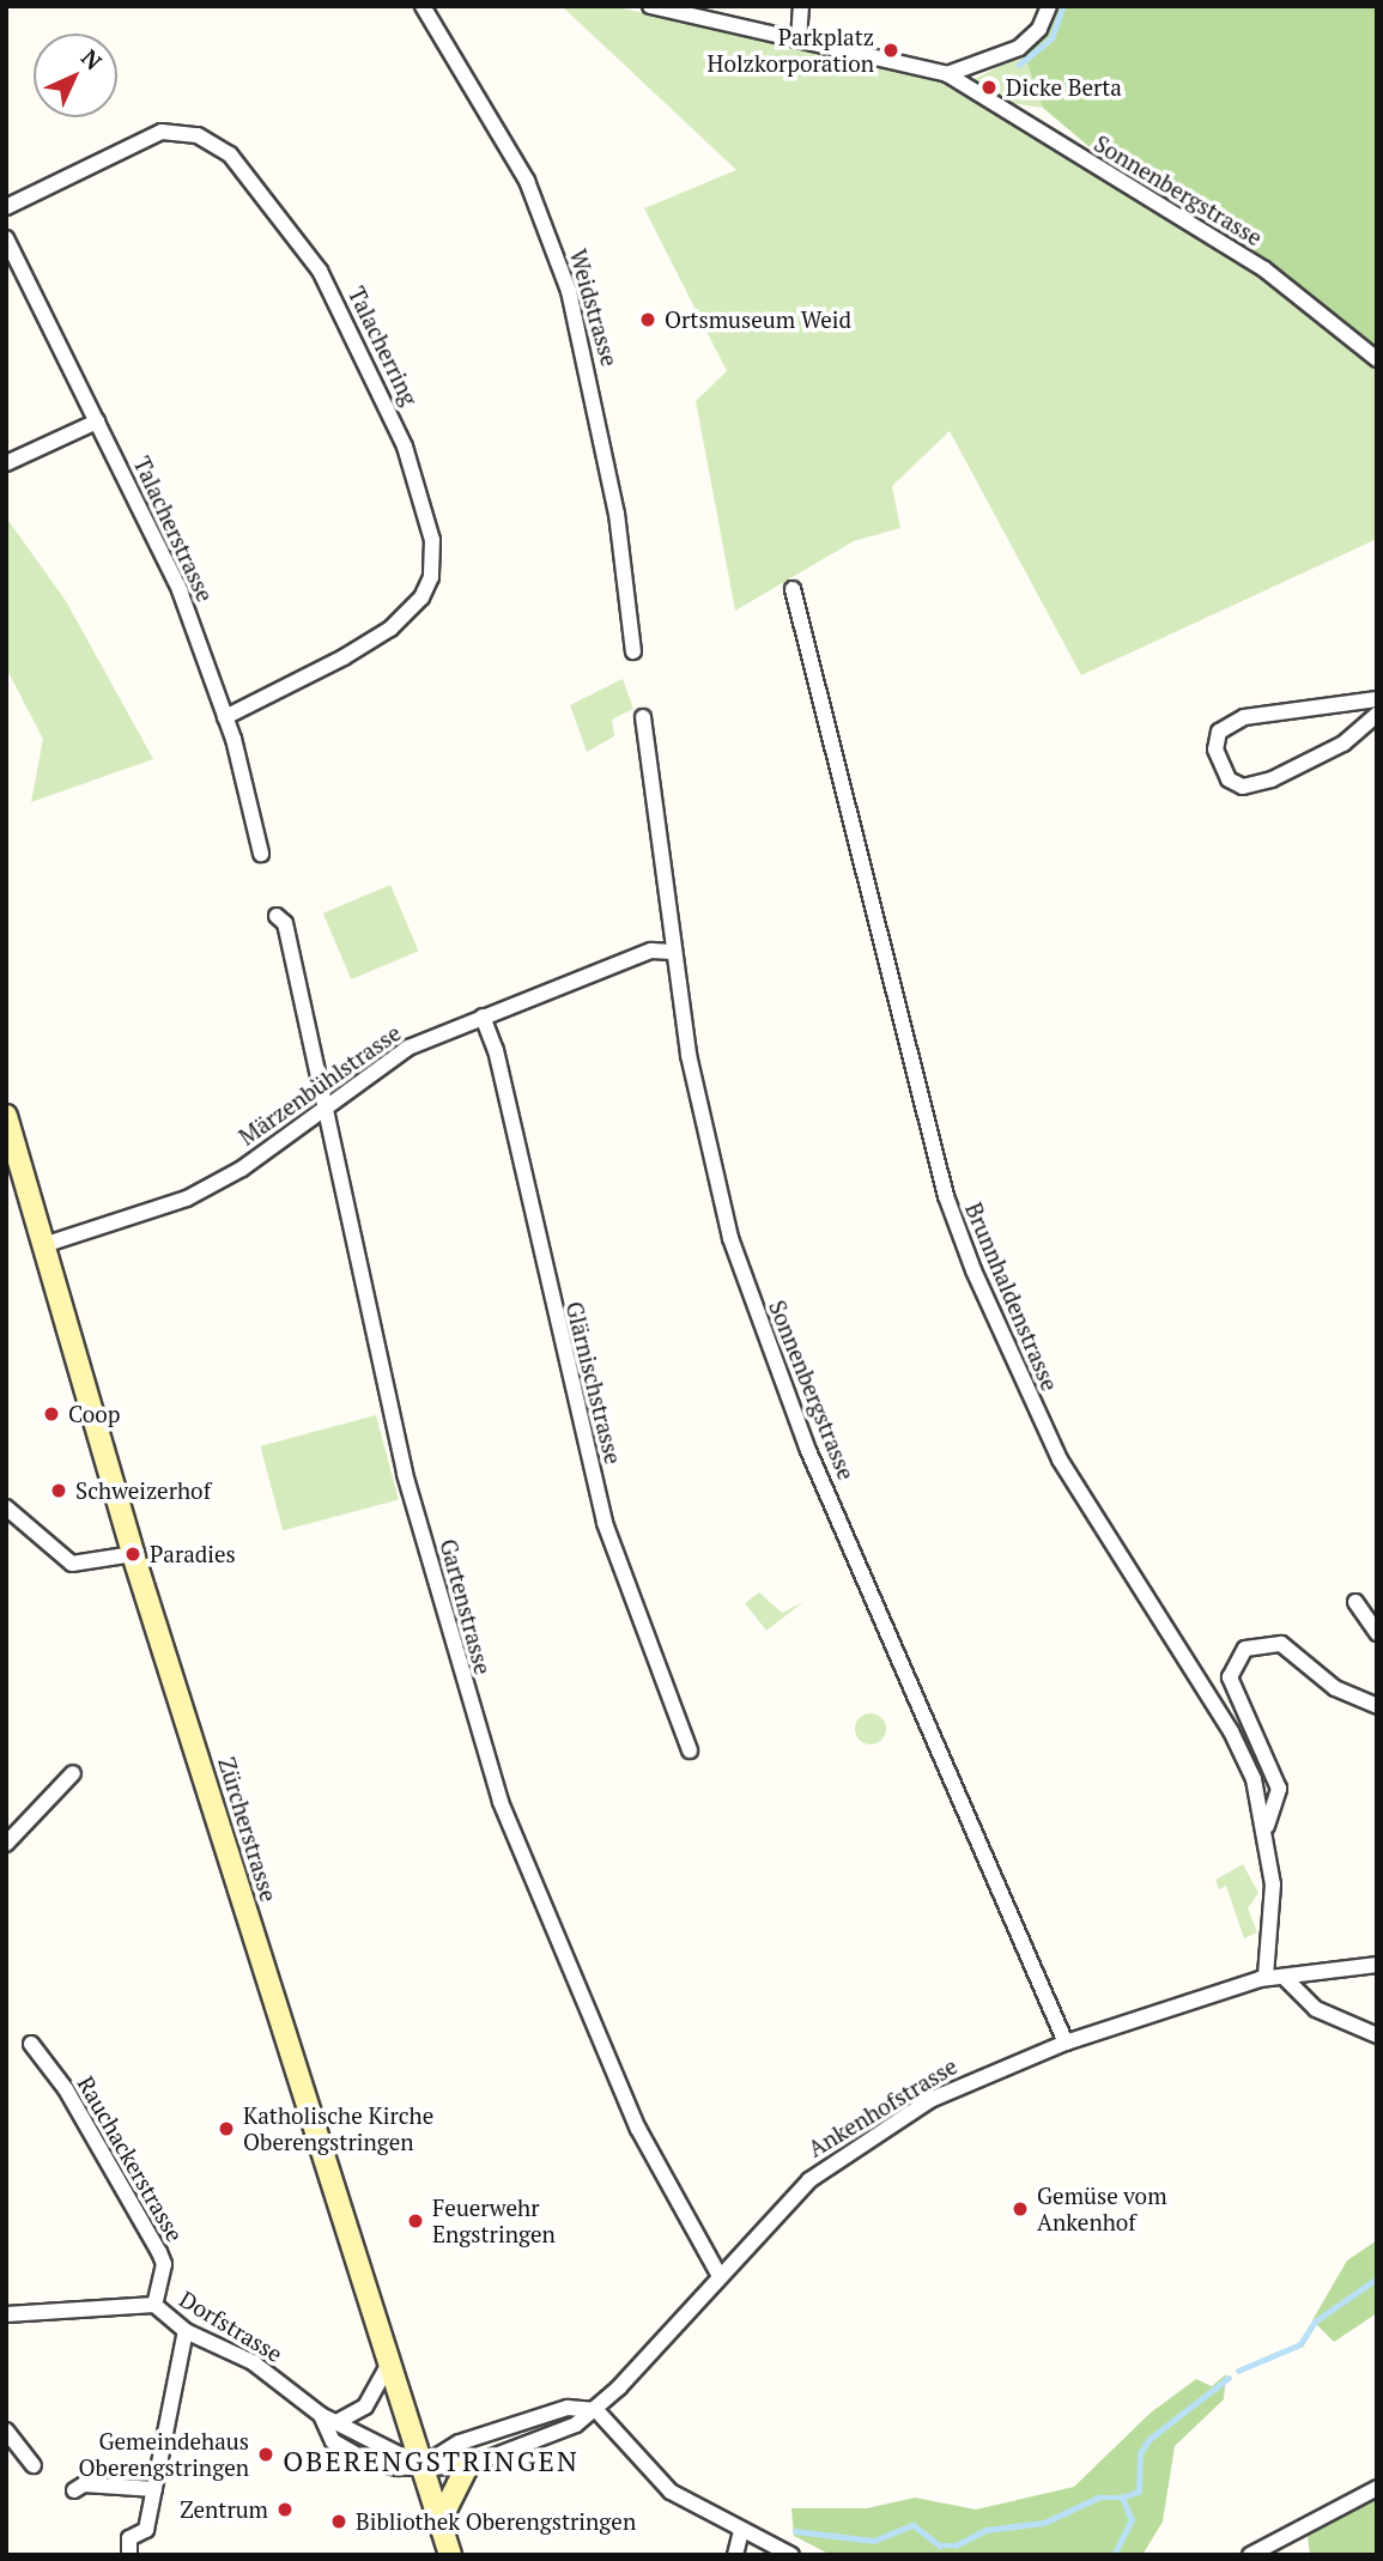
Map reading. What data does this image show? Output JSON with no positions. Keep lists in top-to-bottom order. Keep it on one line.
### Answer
{"streets":{"main road":["Zürcherstrasse"],"street":["Sonnenbergstrasse","Weidstrasse","Talacherring","Talacherstrasse","Märzenbühlstrasse","Brunnhaldenstrasse","Glärnischstrasse","Gartenstrasse","Ankenhofstrasse","Rauchackerstrasse","Dorfstrasse"]},"crossings":[["Sonnenbergstrasse","Märzenbühlstrasse"],["Sonnenbergstrasse","Ankenhofstrasse"],["Talacherring","Talacherstrasse"],["Märzenbühlstrasse","Glärnischstrasse"],["Märzenbühlstrasse","Gartenstrasse"],["Märzenbühlstrasse","Zürcherstrasse"],["Brunnhaldenstrasse","Ankenhofstrasse"],["Gartenstrasse","Ankenhofstrasse"],["Zürcherstrasse","Dorfstrasse"],["Rauchackerstrasse","Dorfstrasse"]],"districts":["OBERENGSTRINGEN"],"places":["Parkplatz Holzkorporation","Dicke Berta","Ortsmuseum Weid","Coop","Schweizerhof","Paradies","Katholische Kirche Oberengstringen","Gemüse vom Ankenhof","Feuerwehr Engstringen","Gemeindehaus Oberengstringen","Zentrum","Bibliothek Oberengstringen"],"north":"top right"}
